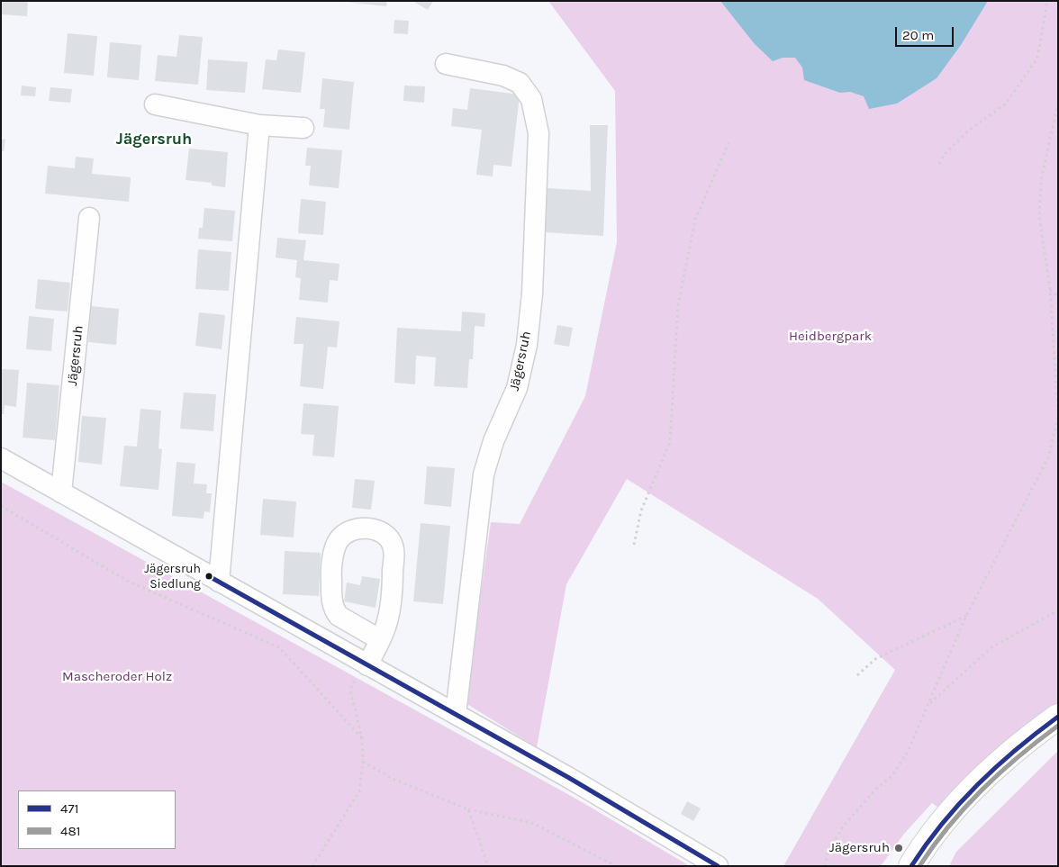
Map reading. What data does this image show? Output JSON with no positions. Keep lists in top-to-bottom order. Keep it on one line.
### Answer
{"streets":{"street":["Jägersruh"]},"districts":["Jägersruh"],"parks":["Heidbergpark","Mascheroder Holz"],"places":["Jägersruh Siedlung","Jägersruh"],"lines":["transit line 471","transit line 481"],"legend":["471","481"],"scale_bar":"20 m"}
